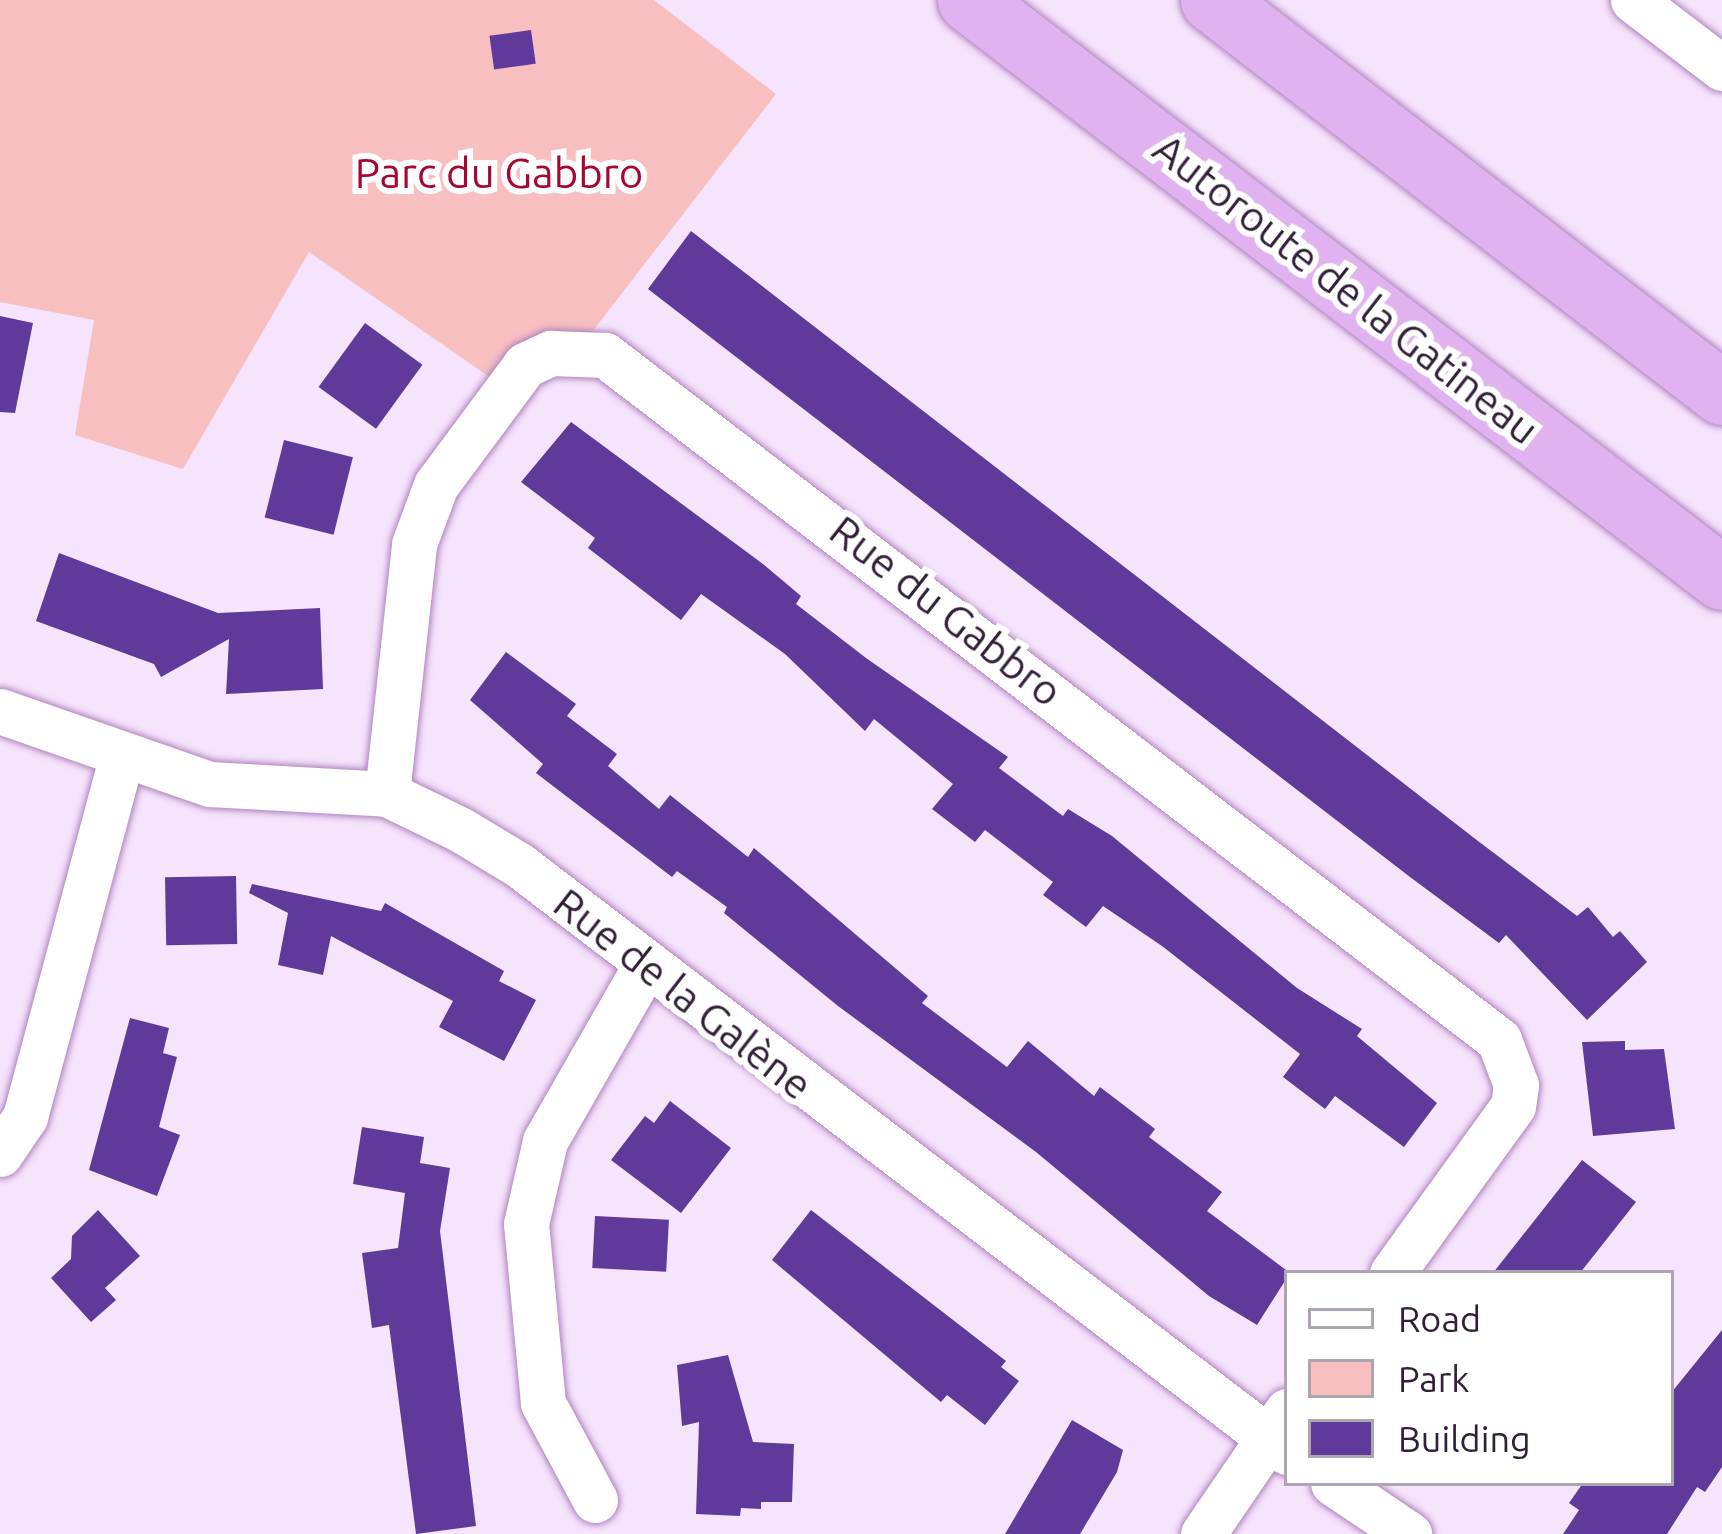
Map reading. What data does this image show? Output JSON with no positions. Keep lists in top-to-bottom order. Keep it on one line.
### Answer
{"streets":{"highway":["Autoroute de la Gatineau"],"street":["Rue du Gabbro","Rue de la Galène"]},"crossings":[["Rue du Gabbro","Rue de la Galène"]],"parks":["Parc du Gabbro"],"legend":["Road","Park","Building"]}
